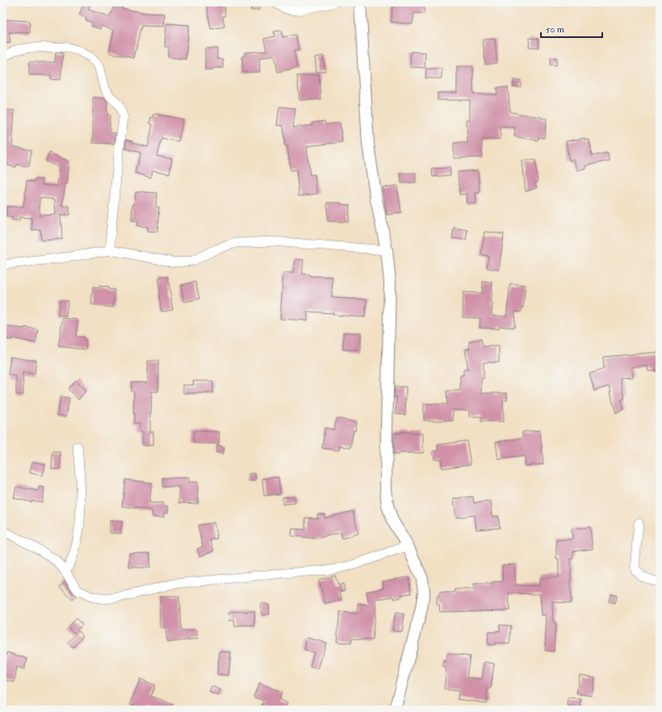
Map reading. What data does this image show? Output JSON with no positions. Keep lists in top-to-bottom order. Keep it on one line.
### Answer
{"scale_bar":"50 m"}
